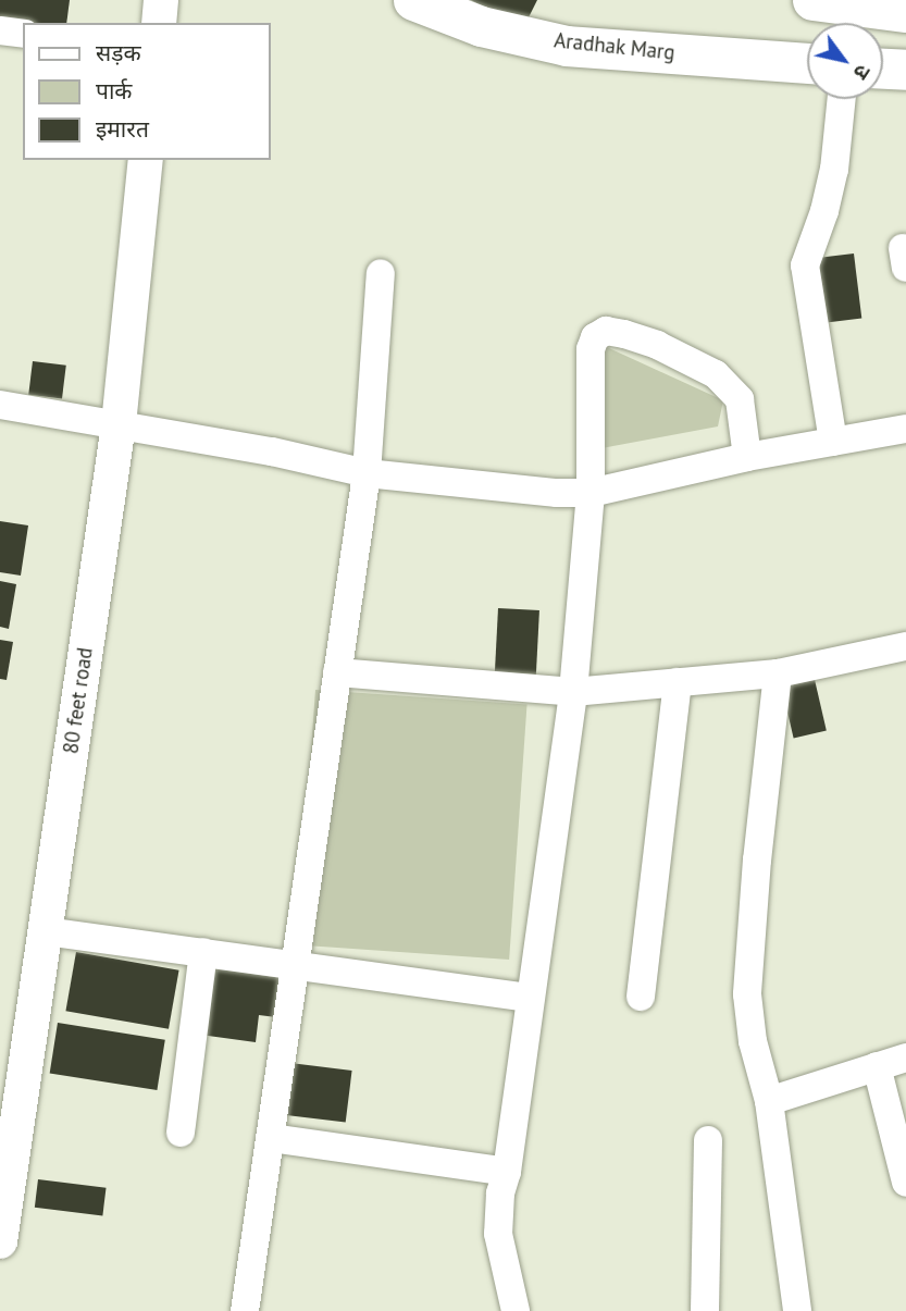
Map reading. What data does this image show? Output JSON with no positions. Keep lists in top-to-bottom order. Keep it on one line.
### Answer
{"streets":{"main road":["Aradhak Marg"],"street":["80 feet road"]},"legend":["सड़क","पार्क","इमारत"],"north":"bottom right"}
